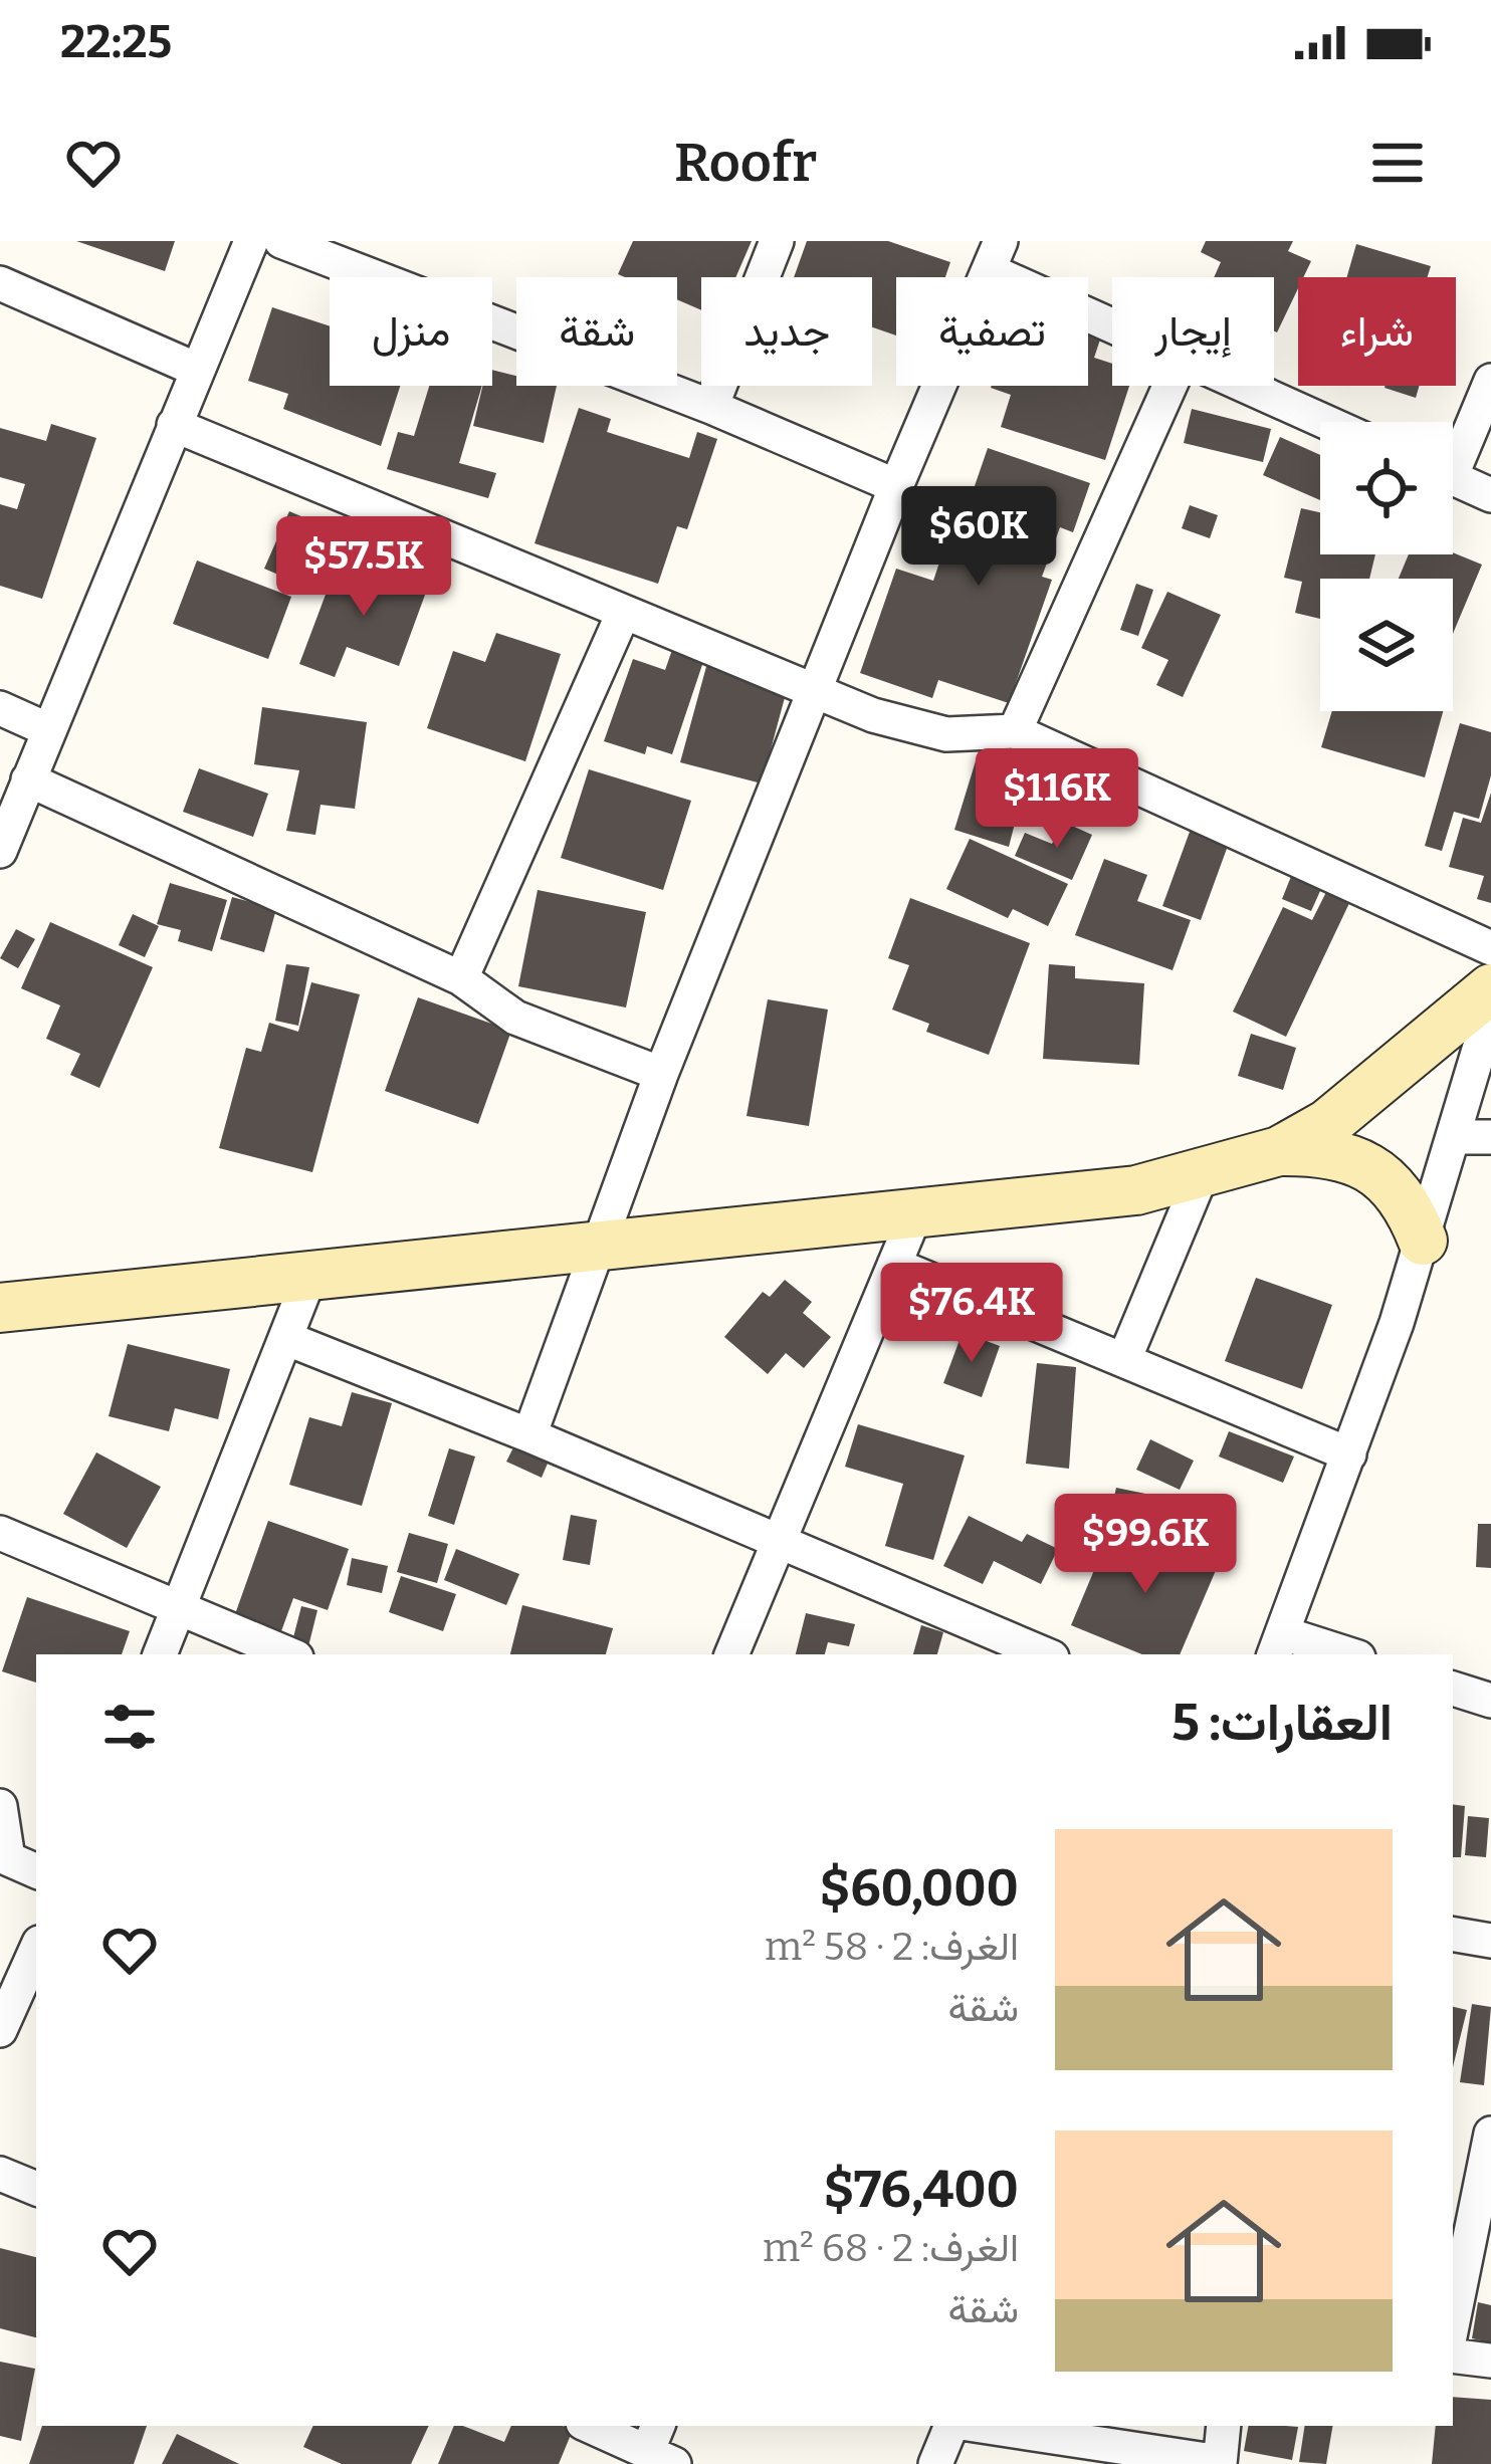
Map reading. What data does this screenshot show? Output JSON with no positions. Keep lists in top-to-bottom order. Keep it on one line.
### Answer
{"page":{"status":"22:25","header":"Roofr","chip":["شراء","إيجار","تصفية","جديد","شقة","منزل"],"price":["$60K","$57.5K","$116K","$76.4K","$99.6K"],"heading":"العقارات: 5","list":[{"name":"$60,000","note":"الغرف: 2 · 58 m² · شقة"},{"name":"$76,400","note":"الغرف: 2 · 68 m² · شقة"}]}}
